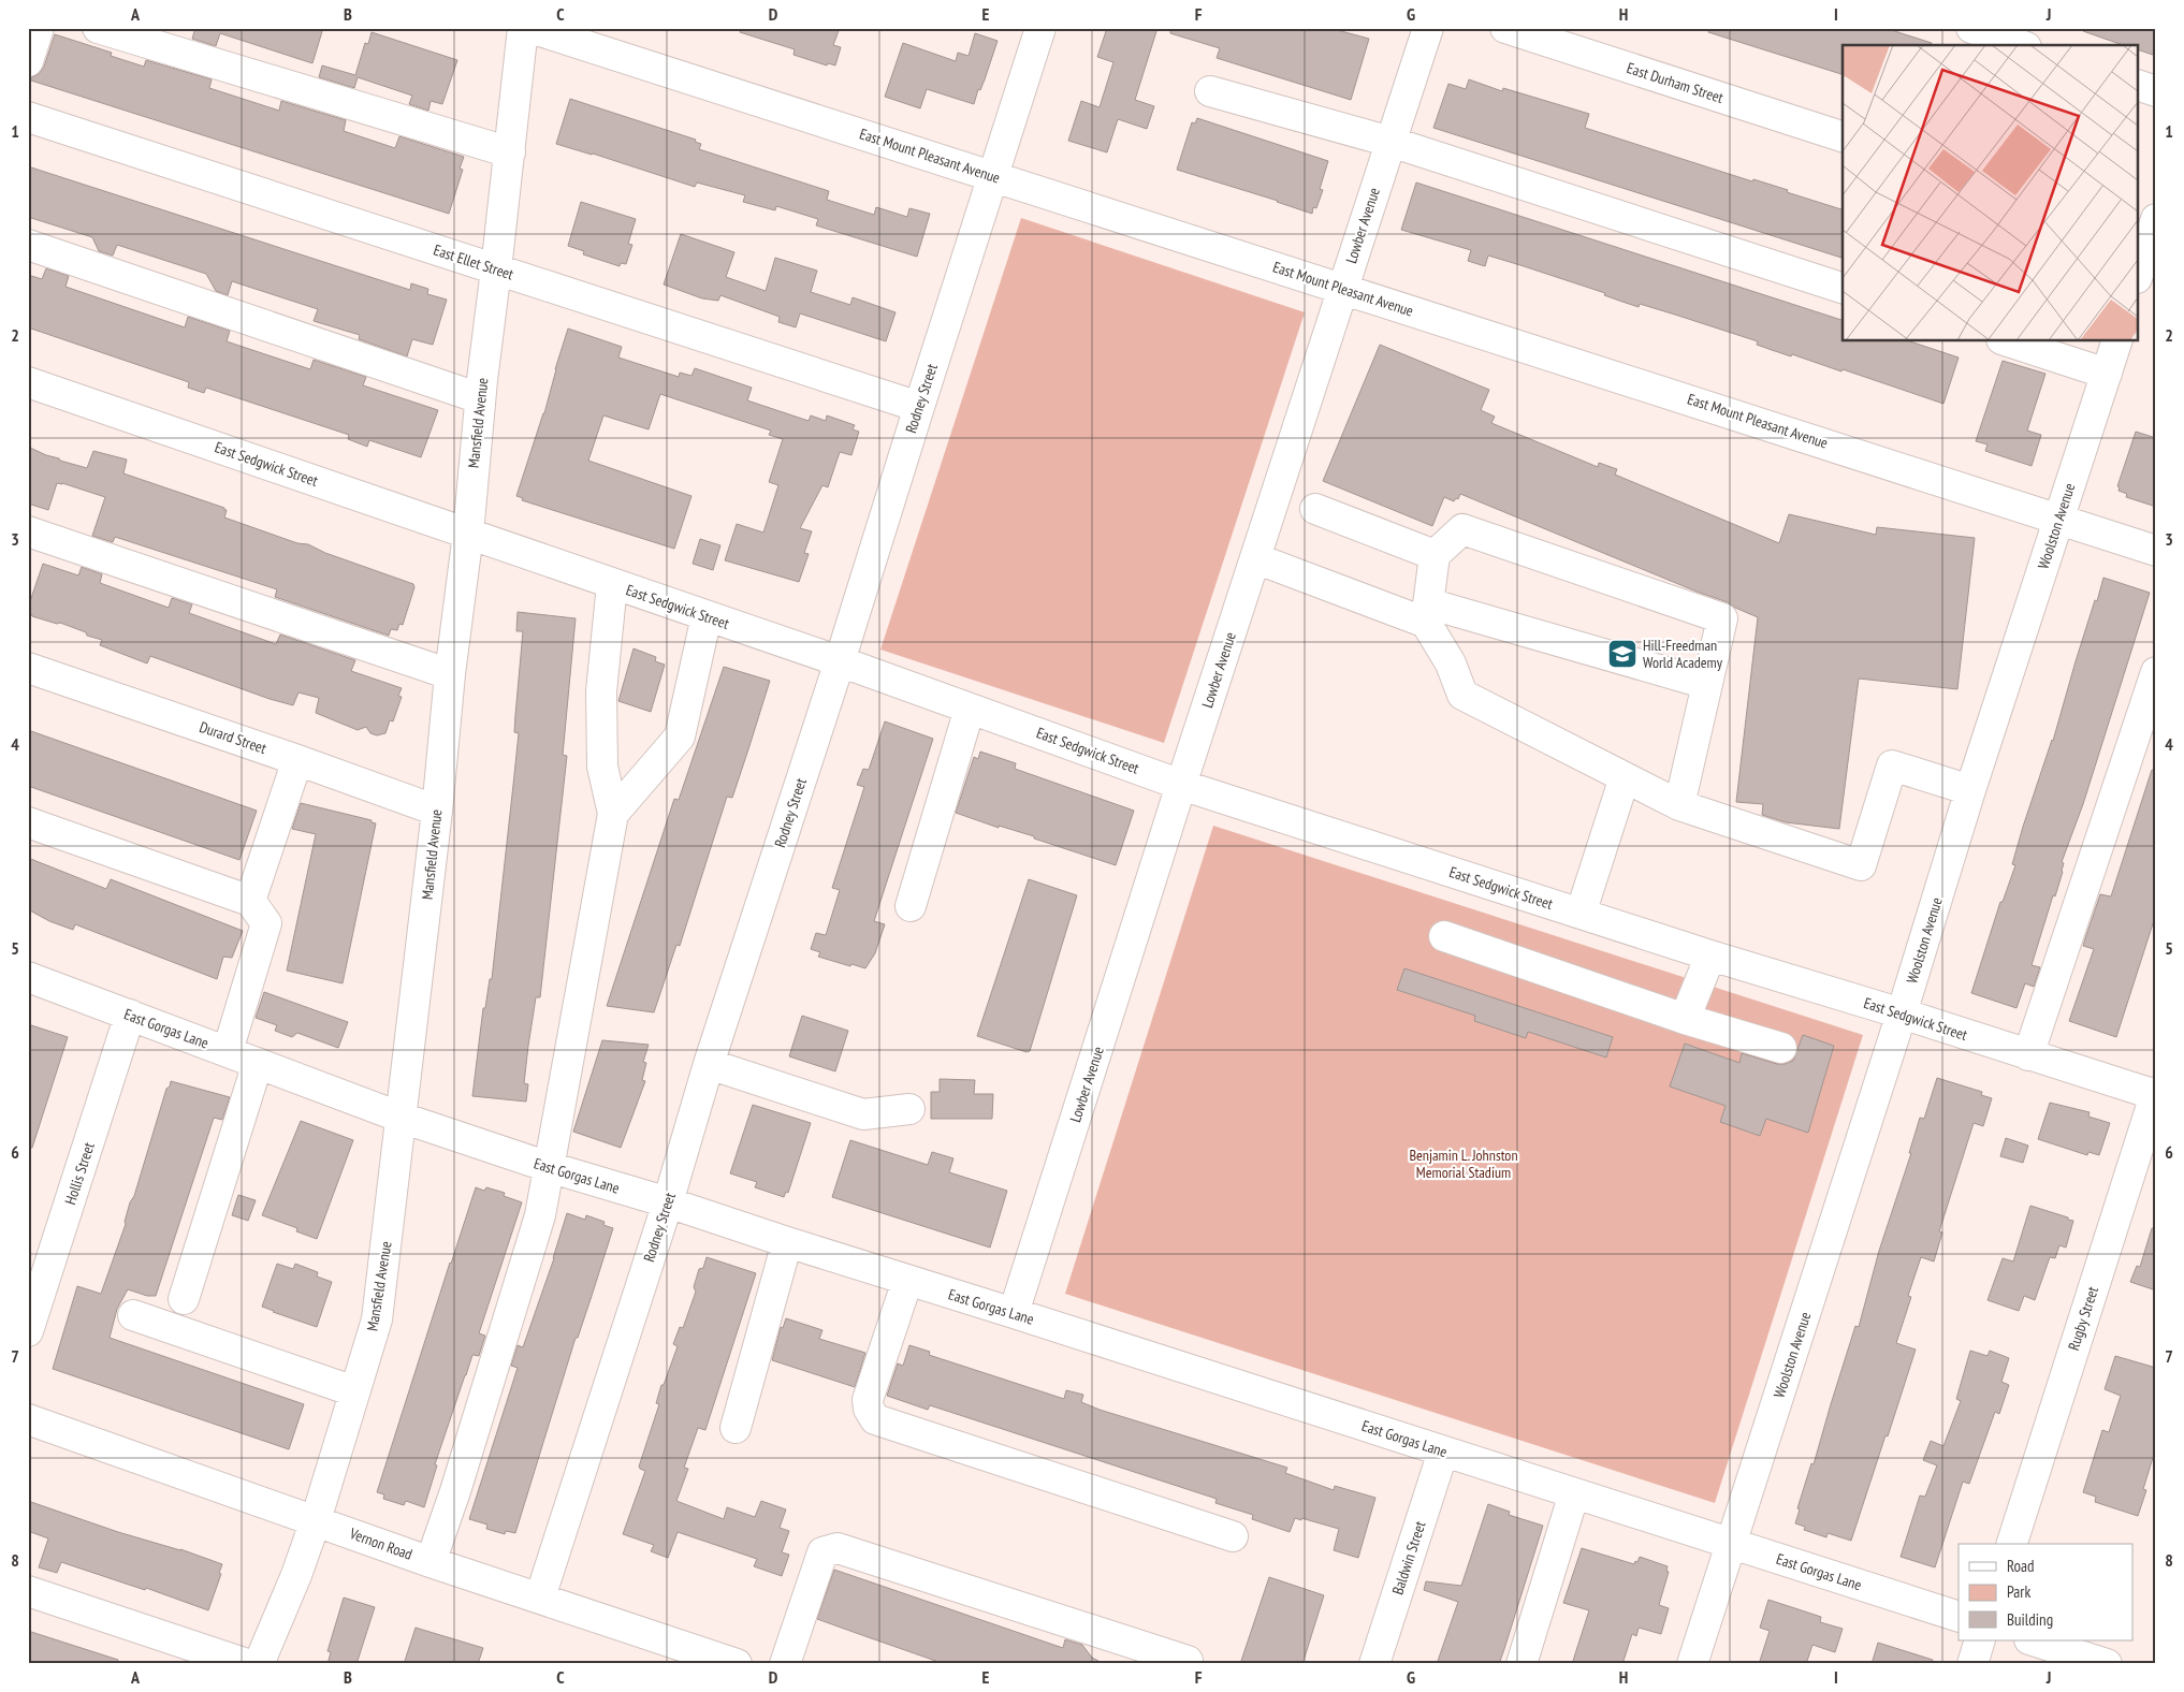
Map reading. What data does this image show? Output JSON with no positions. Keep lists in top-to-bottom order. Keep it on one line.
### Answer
{"streets":{"street":["East Durham Street","East Mount Pleasant Avenue","Lowber Avenue","East Ellet Street","Rodney Street","Mansfield Avenue","East Sedgwick Street","Woolston Avenue","Durard Street","East Gorgas Lane","Hollis Street","Rugby Street","Vernon Road","Baldwin Street"]},"crossings":[["East Mount Pleasant Avenue","Lowber Avenue"],["East Mount Pleasant Avenue","Rodney Street"],["East Mount Pleasant Avenue","Woolston Avenue"],["Lowber Avenue","East Sedgwick Street"],["Lowber Avenue","East Gorgas Lane"],["East Ellet Street","Rodney Street"],["East Ellet Street","Mansfield Avenue"],["Rodney Street","East Sedgwick Street"],["Rodney Street","East Gorgas Lane"],["Rodney Street","Vernon Road"],["Mansfield Avenue","East Sedgwick Street"],["Mansfield Avenue","Durard Street"],["Mansfield Avenue","East Gorgas Lane"],["Mansfield Avenue","Vernon Road"],["East Sedgwick Street","Woolston Avenue"],["East Sedgwick Street","Rugby Street"],["Woolston Avenue","East Gorgas Lane"],["East Gorgas Lane","Hollis Street"],["East Gorgas Lane","Baldwin Street"]],"parks":["Benjamin L. Johnston Memorial Stadium"],"places":{"school or university":["Hill-Freedman World Academy"]},"legend":["Road","Park","Building"],"grid":{"columns":["A","B","C","D","E","F","G","H","I","J"],"rows":["1","2","3","4","5","6","7","8"]}}
